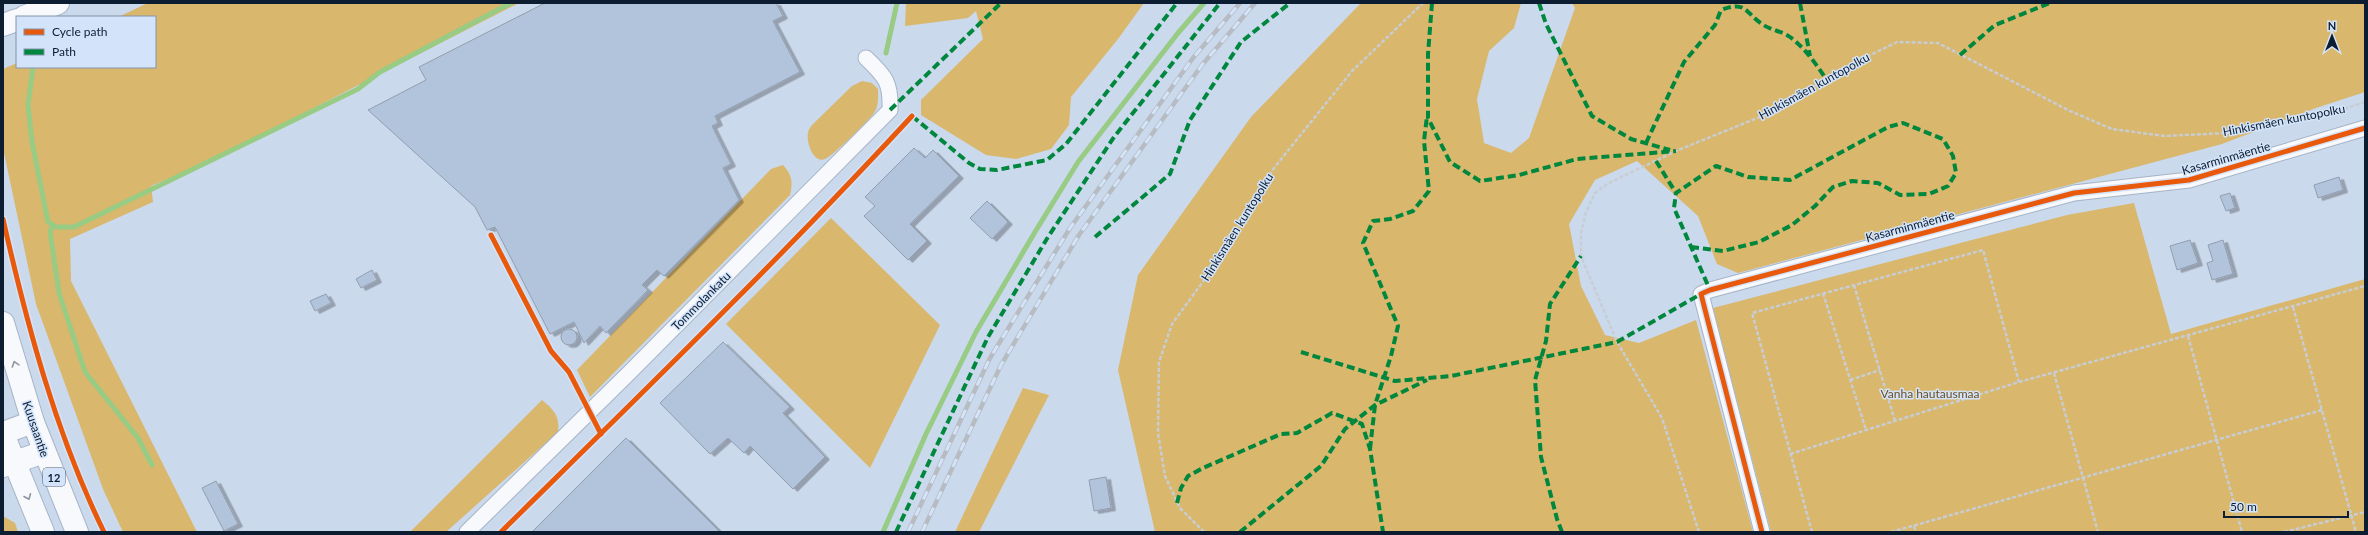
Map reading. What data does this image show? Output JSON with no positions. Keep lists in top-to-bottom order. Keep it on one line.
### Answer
{"streets":{"main road":["Kuusaantie","12"],"street":["Kasarminmäentie","Tommolankatu"],"path":["Hinkismäen kuntopolku"]},"one_way":["Kuusaantie"],"parks":["Vanha hautausmaa"],"legend":["Cycle path","Path"],"scale_bar":"50 m","north":"top"}
